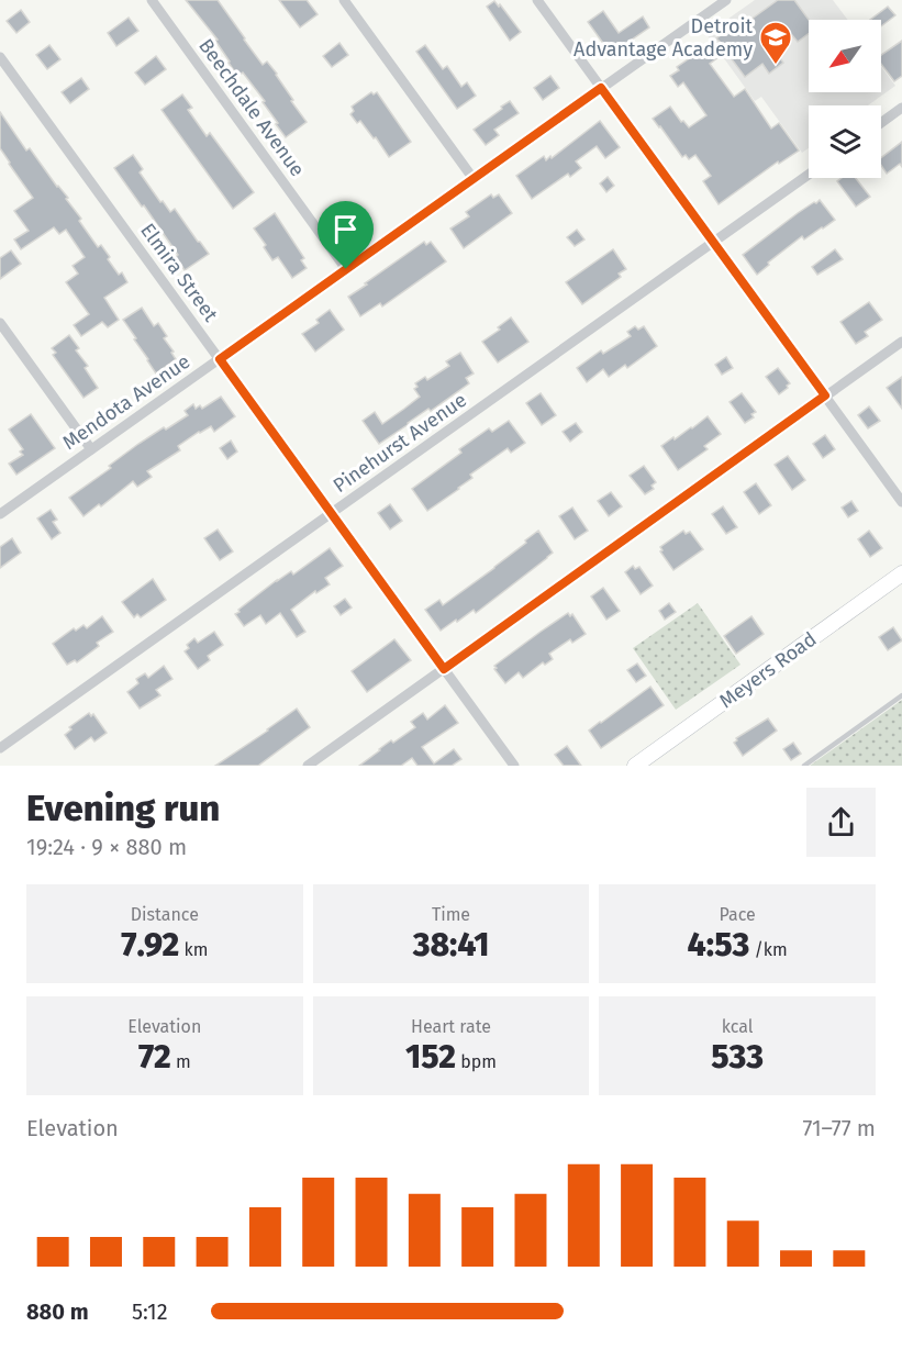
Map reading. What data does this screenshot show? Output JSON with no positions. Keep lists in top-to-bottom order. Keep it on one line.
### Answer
{"streets":{"street":["Beechdale Avenue","Elmira Street","Mendota Avenue","Pinehurst Avenue","Meyers Road"]},"crossings":[["Beechdale Avenue","Mendota Avenue"],["Elmira Street","Mendota Avenue"],["Elmira Street","Pinehurst Avenue"]],"places":{"school or university":["Detroit Advantage Academy"]},"north":"bottom left","page":{"heading":["Evening run","19:24 · 9 × 880 m"],"stats":[["Distance","7.92 km"],["Time","38:41"],["Pace","4:53 /km"],["Elevation","72 m"],["Heart rate","152 bpm"],["kcal","533"]],"chart":["Elevation","71–77 m"],"list":[{"name":"880 m","note":"5:12"}]}}
